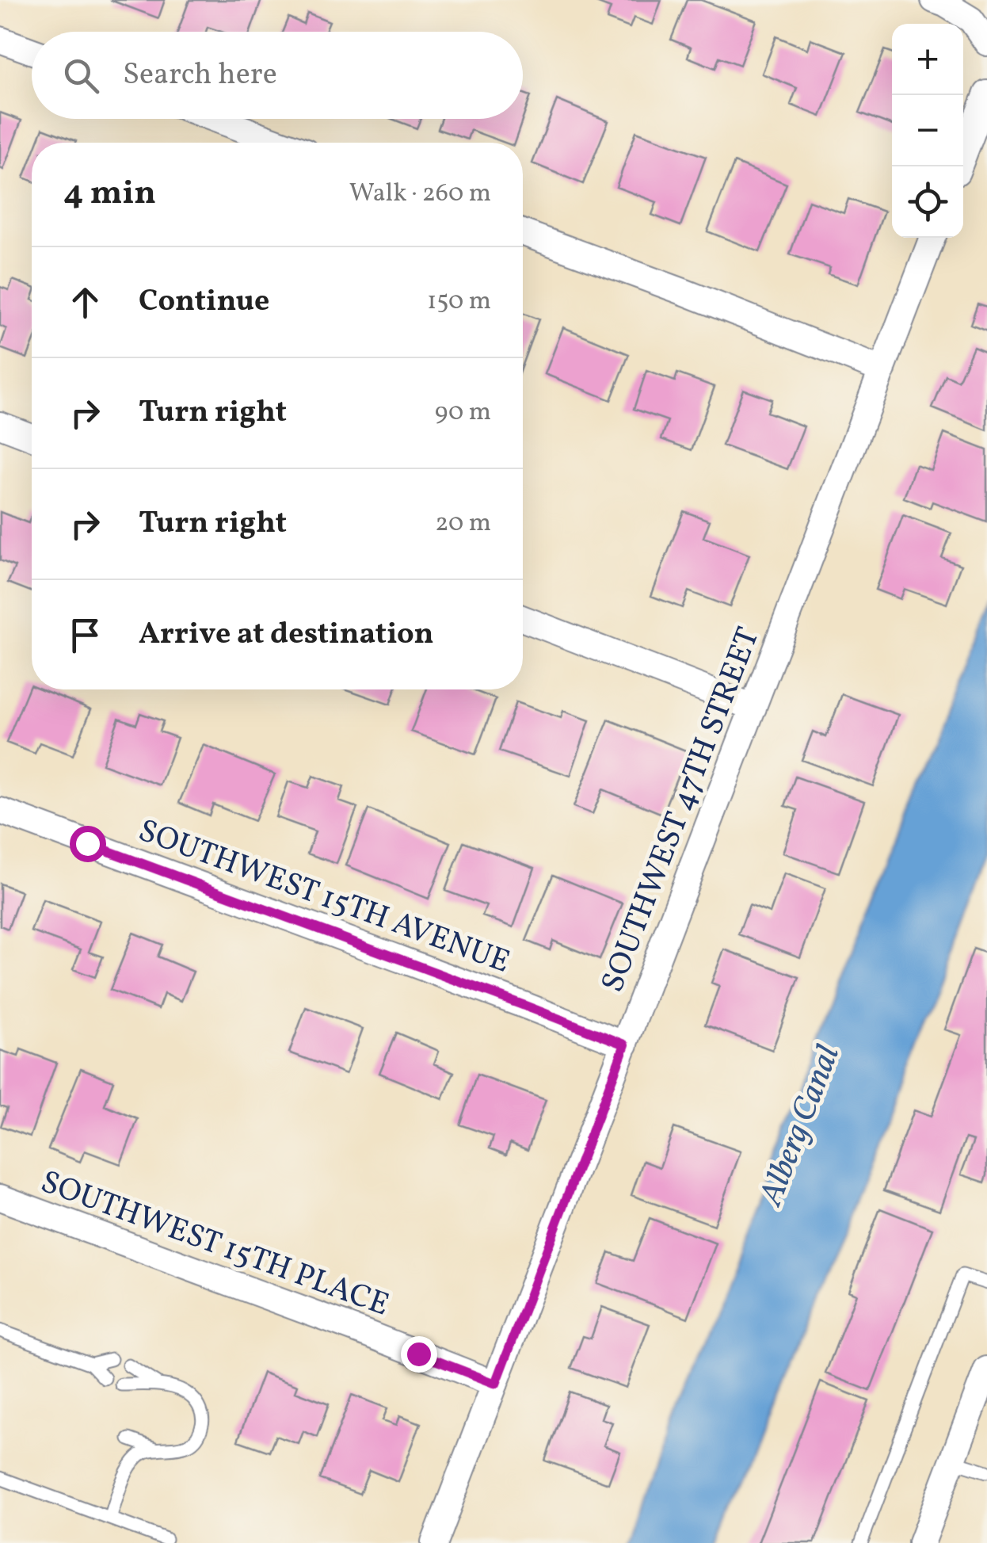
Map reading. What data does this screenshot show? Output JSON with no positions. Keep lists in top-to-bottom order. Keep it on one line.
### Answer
{"streets":{"street":["SOUTHWEST 47TH STREET","SOUTHWEST 15TH AVENUE","SOUTHWEST 15TH PLACE"]},"crossings":[["SOUTHWEST 47TH STREET","SOUTHWEST 15TH AVENUE"],["SOUTHWEST 47TH STREET","SOUTHWEST 15TH PLACE"]],"water":["Alberg Canal"],"page":{"map_buttons":["+","−"],"search":"Search here","heading":["4 min","Walk · 260 m"],"list":[["Continue","150 m"],["Turn right","90 m"],["Turn right","20 m"],"Arrive at destination"]}}
